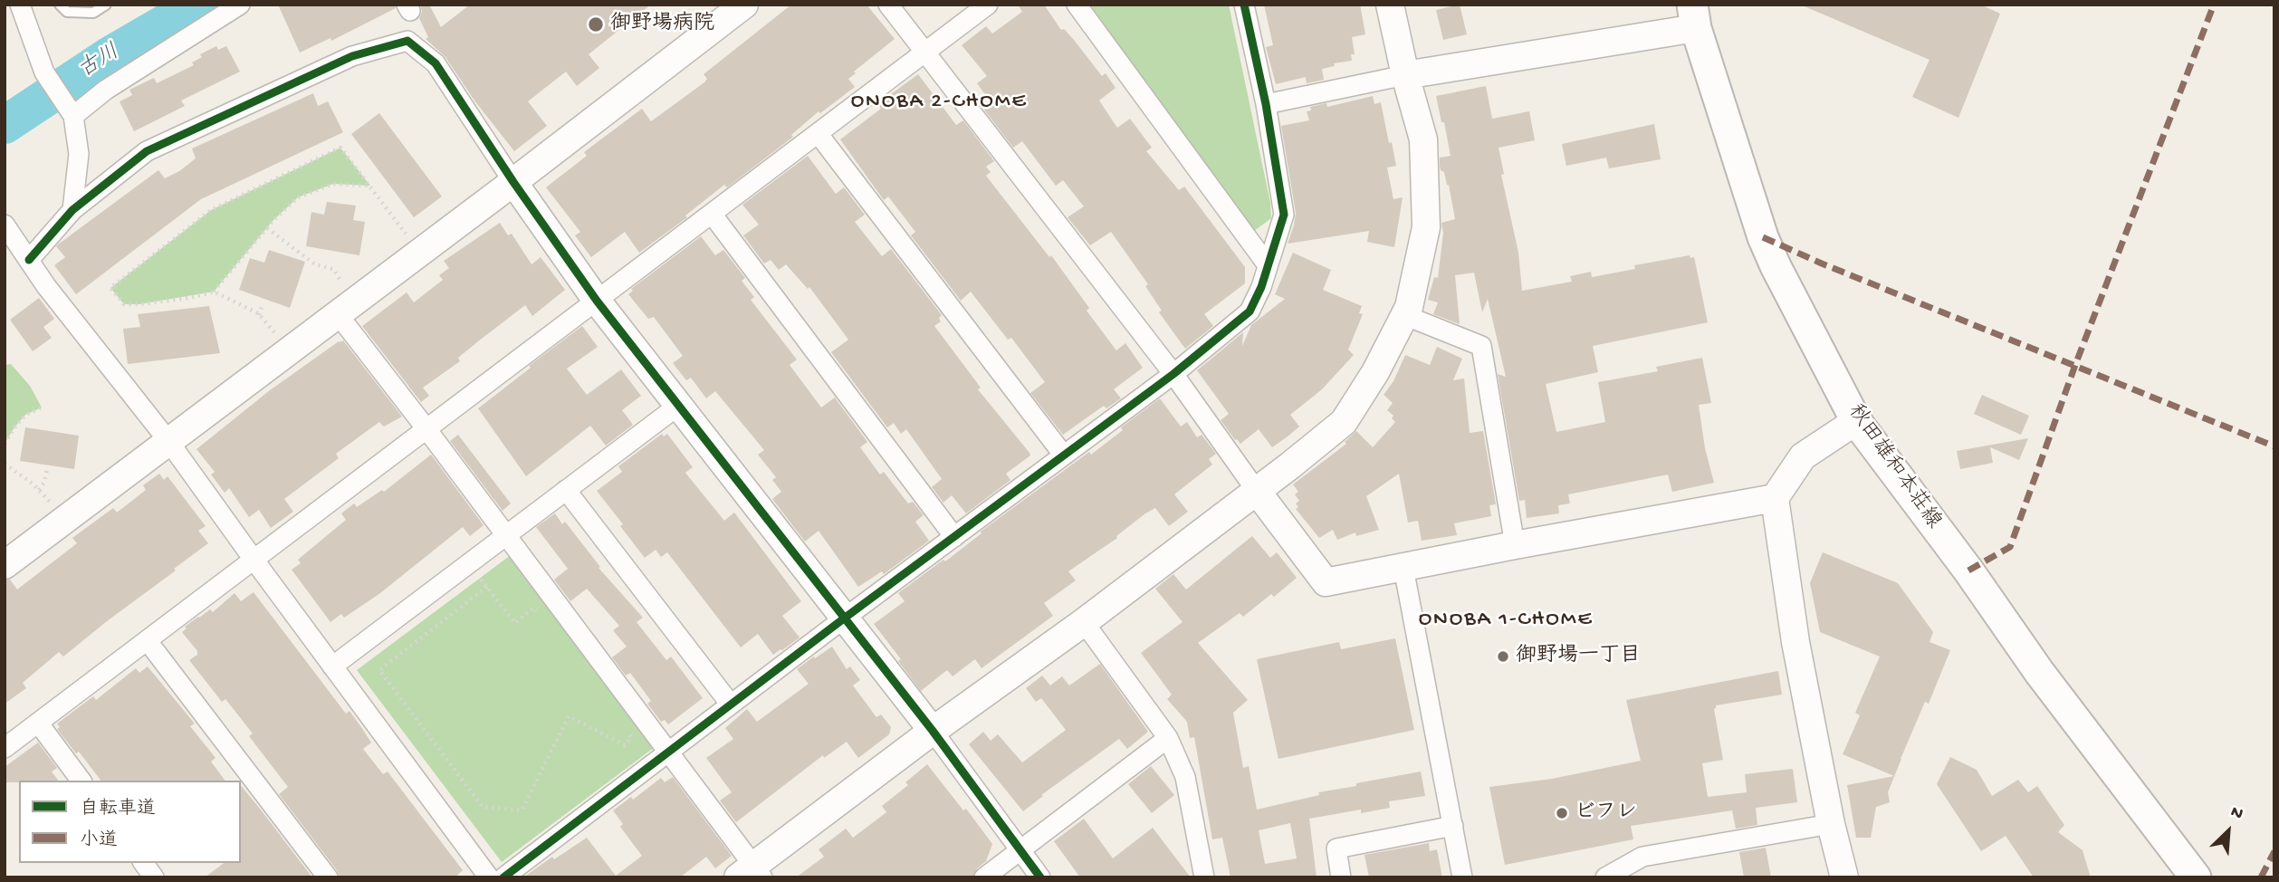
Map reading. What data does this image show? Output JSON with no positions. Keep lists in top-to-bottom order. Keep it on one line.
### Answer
{"streets":{"main road":["秋田雄和本荘線"]},"districts":["ONOBA 2-CHOME","ONOBA 1-CHOME"],"water":["古川"],"places":["御野場病院","御野場一丁目","ビフレ"],"legend":["自転車道","小道"],"north":"top right"}
